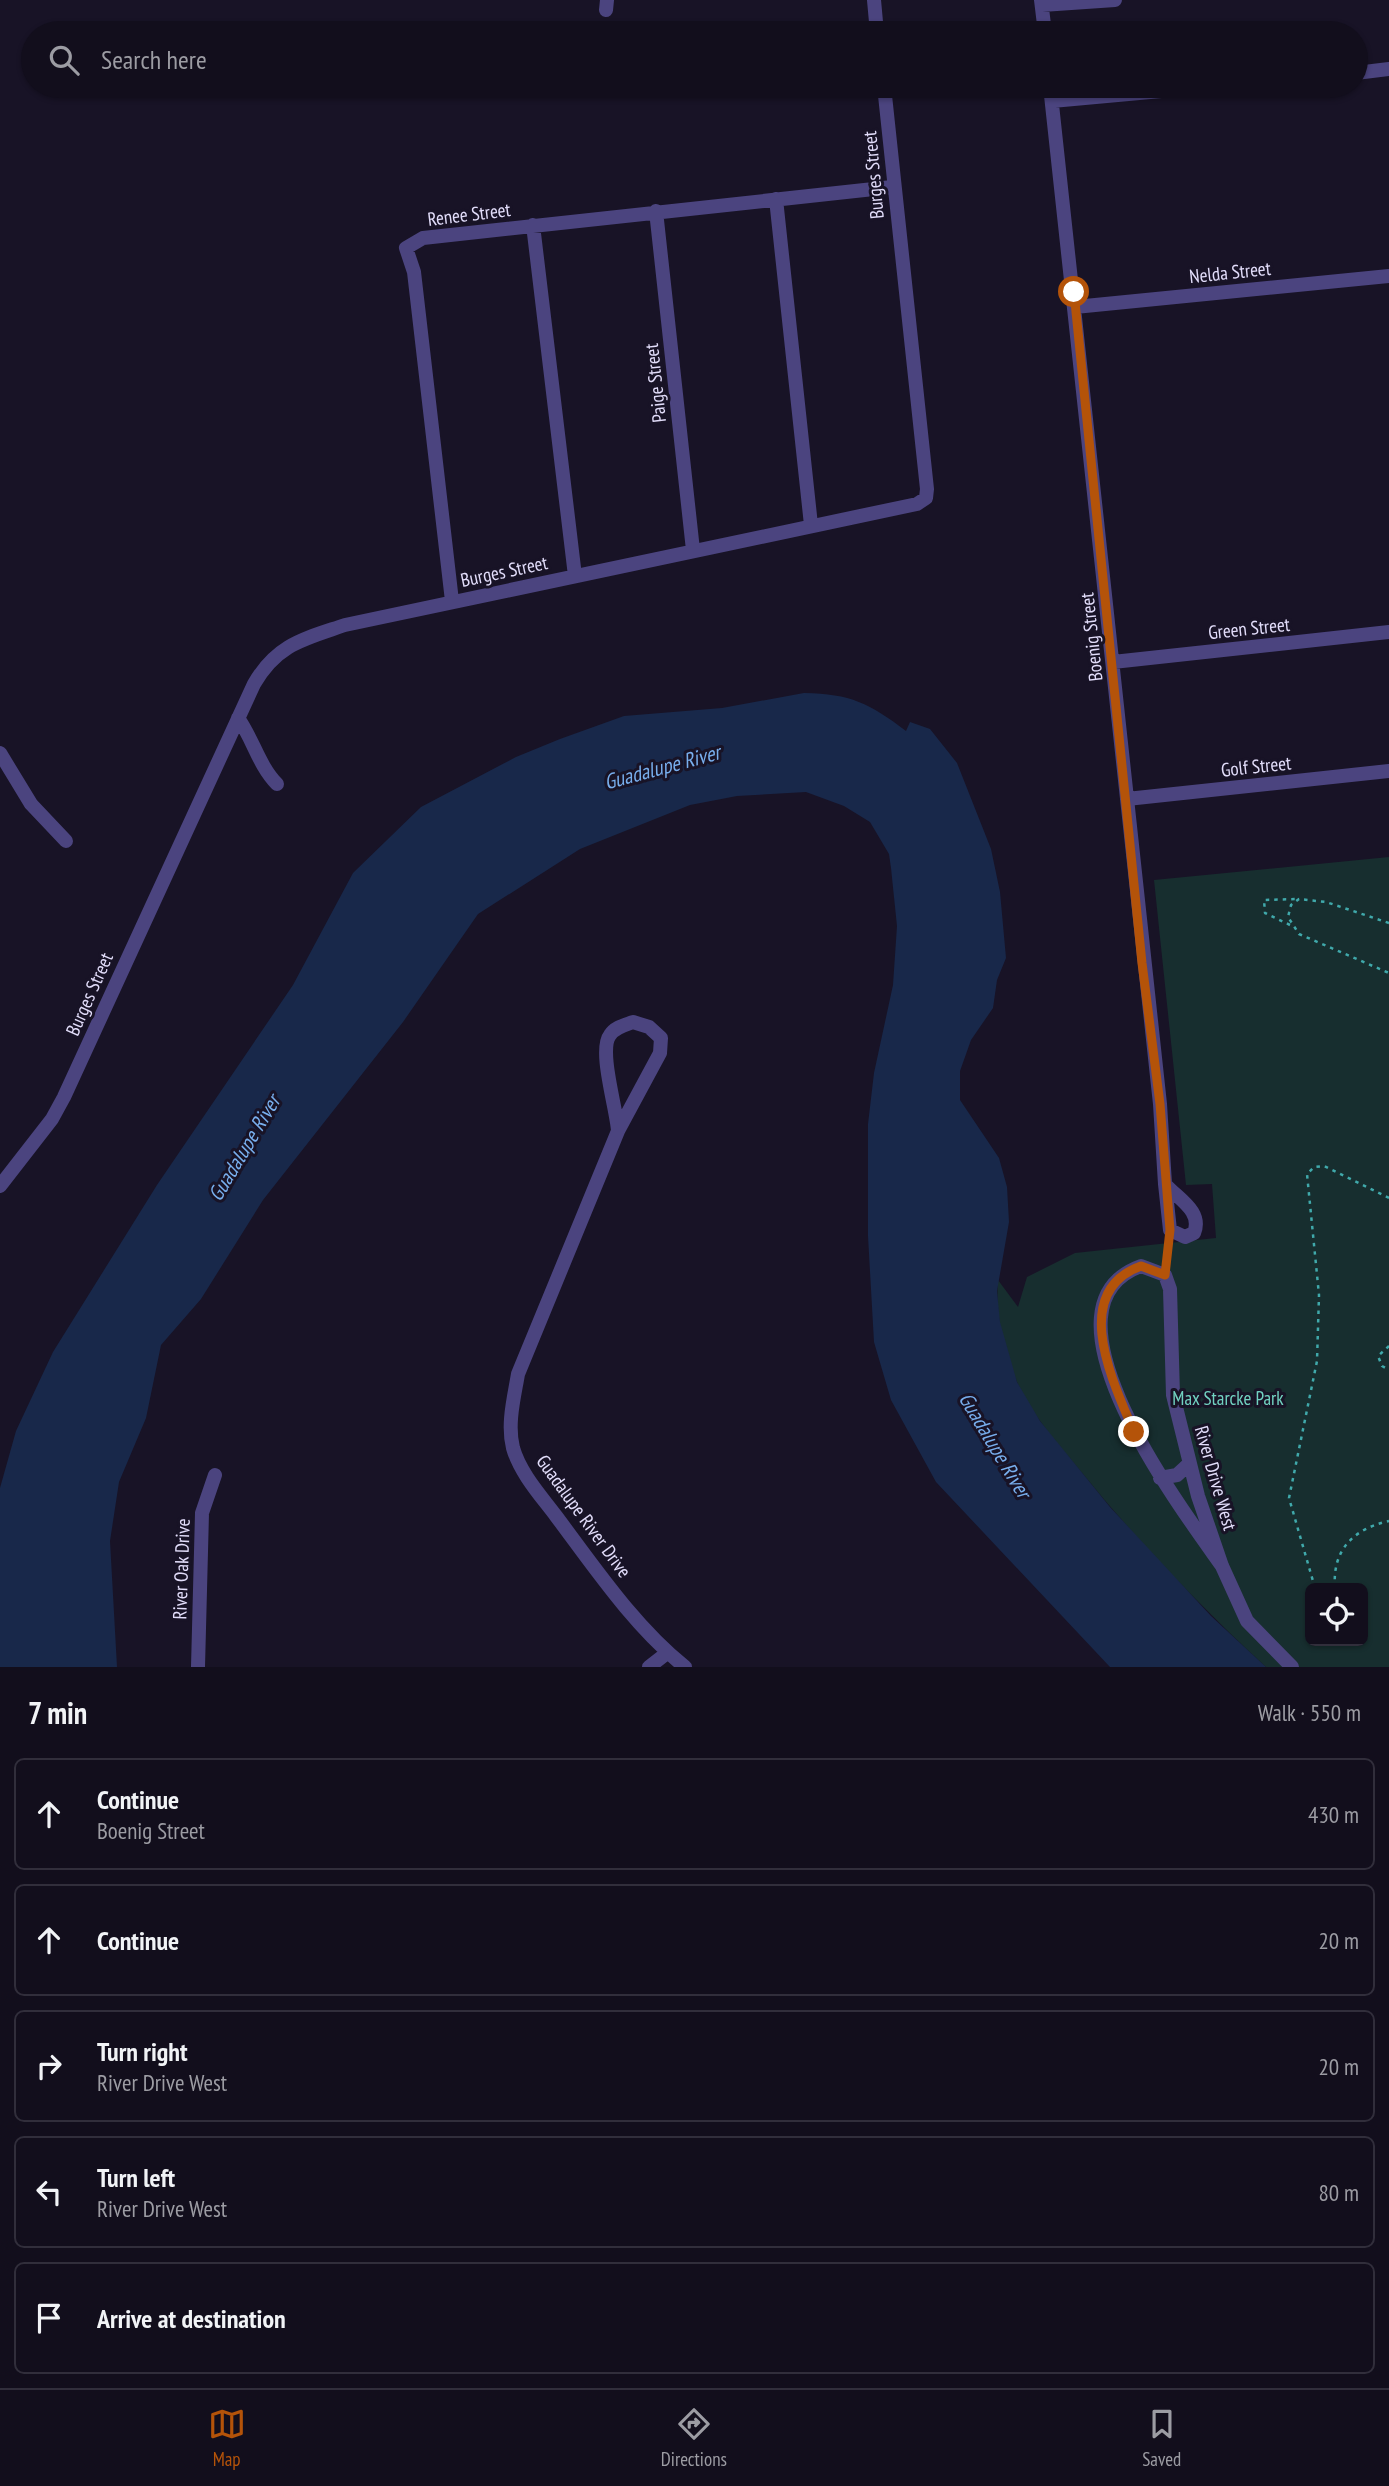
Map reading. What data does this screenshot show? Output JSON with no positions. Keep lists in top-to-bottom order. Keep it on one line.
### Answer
{"streets":{"street":["Burges Street","Renee Street","Nelda Street","Paige Street","Green Street","Boenig Street","Golf Street","River Drive West","Guadalupe River Drive","River Oak Drive"]},"crossings":[["Burges Street","Renee Street"],["Burges Street","Paige Street"],["Renee Street","Paige Street"],["Nelda Street","Boenig Street"],["Green Street","Boenig Street"],["Boenig Street","Golf Street"]],"water":["Guadalupe River"],"parks":["Max Starcke Park"],"page":{"search":"Search here","heading":["7 min","Walk · 550 m"],"list":[["Continue","Boenig Street","430 m"],["Continue","20 m"],["Turn right","River Drive West","20 m"],["Turn left","River Drive West","80 m"],"Arrive at destination"],"nav":["Map","Directions","Saved"]}}
